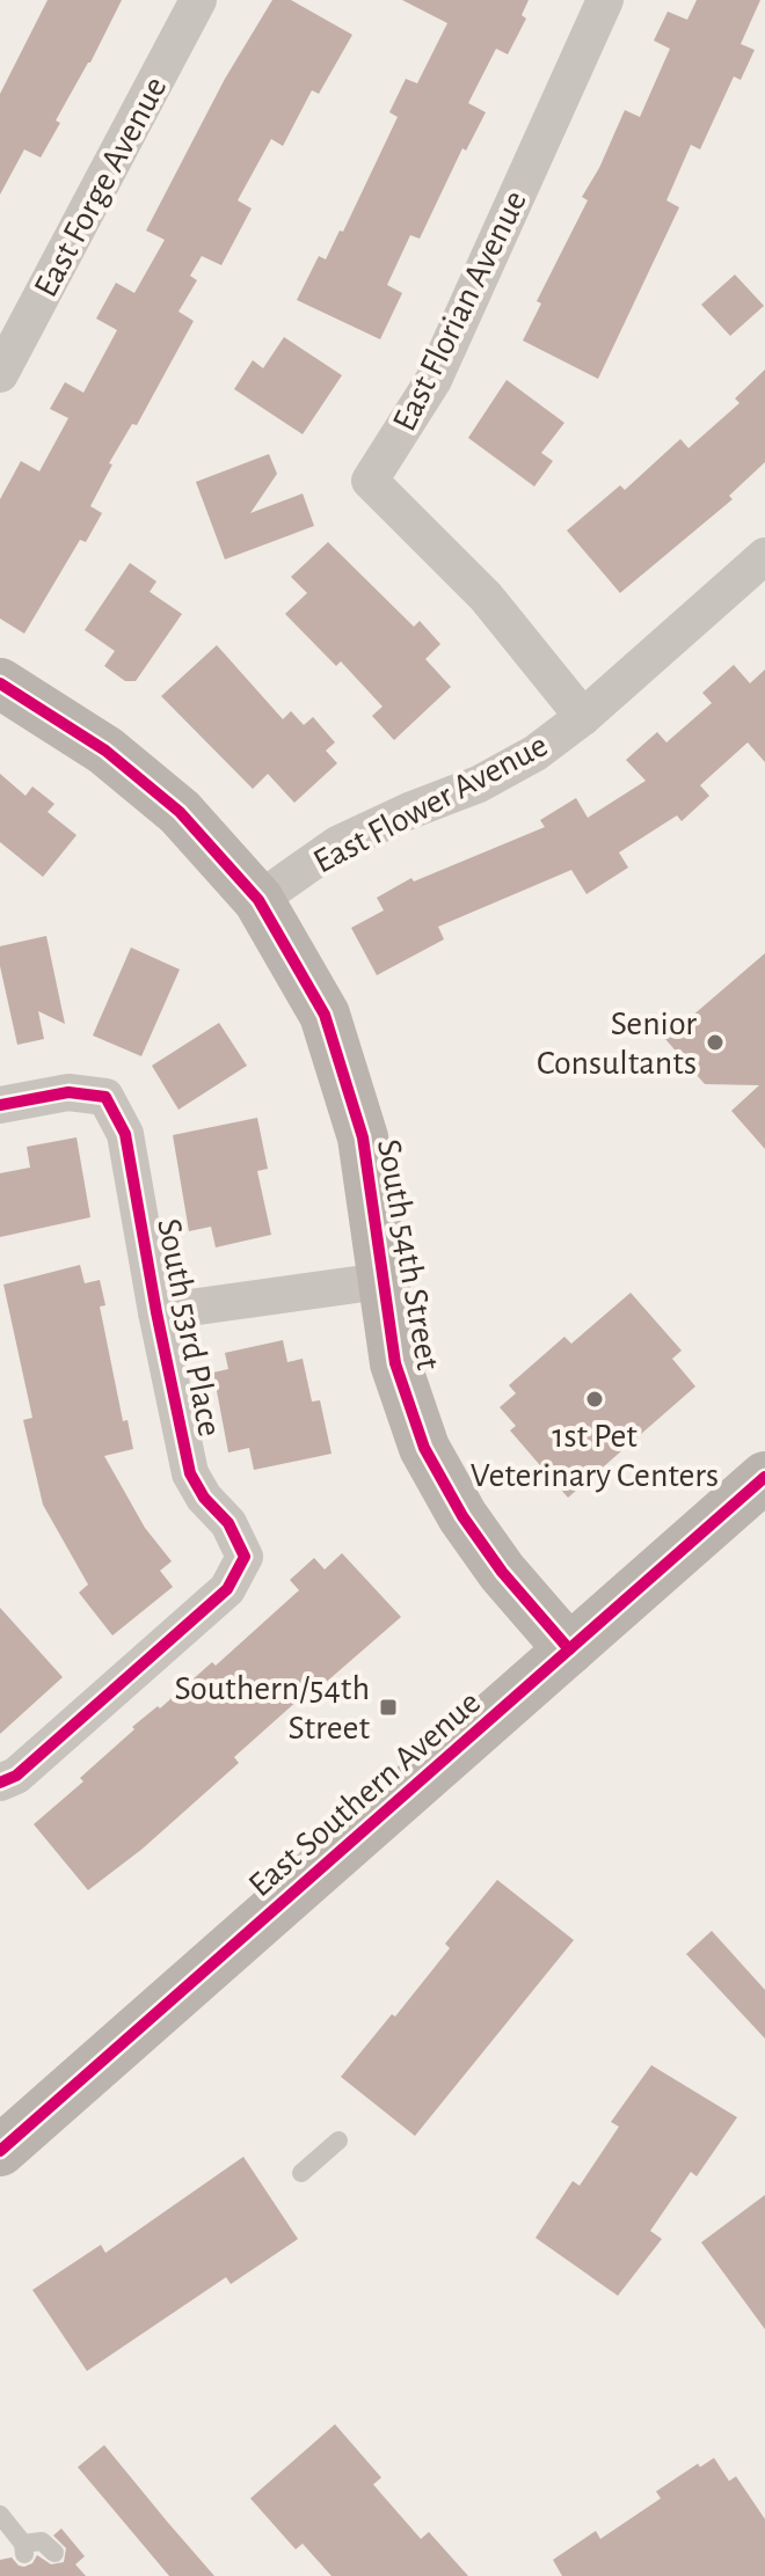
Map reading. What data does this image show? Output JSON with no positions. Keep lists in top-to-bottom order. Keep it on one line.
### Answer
{"streets":{"street":["East Forge Avenue","East Florian Avenue","East Flower Avenue","South 54th Street","South 53rd Place","East Southern Avenue"]},"crossings":[["East Florian Avenue","East Flower Avenue"],["East Flower Avenue","South 54th Street"],["South 54th Street","East Southern Avenue"]],"places":{"other":["Senior Consultants","1st Pet Veterinary Centers"],"transit":["Southern/54th Street"]}}
